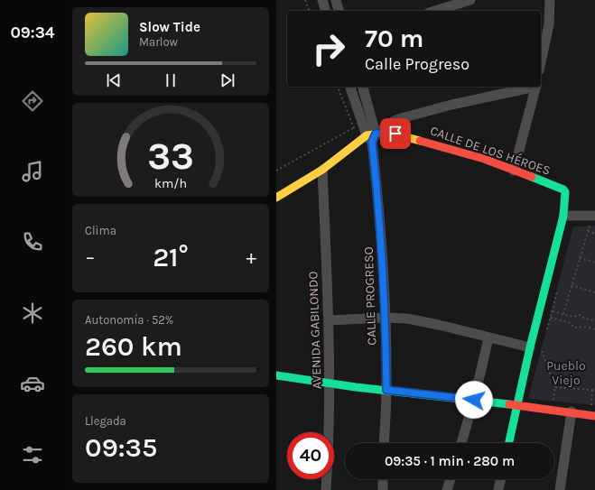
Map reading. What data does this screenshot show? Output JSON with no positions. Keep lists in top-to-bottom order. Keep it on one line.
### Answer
{"streets":{"street":["CALLE DE LOS HÉROES","CALLE PROGRESO","AVENIDA GABILONDO"]},"crossings":[["CALLE DE LOS HÉROES","CALLE PROGRESO"]],"parks":["Pueblo Viejo"],"page":{"tabs":"09:34","turn":["70 m","Calle Progreso"],"song":["Slow Tide","Marlow"],"tile":["Clima",["Autonomía · 52%","260 km"],["Llegada","09:35"]],"heat":["−","21°","+"],"limit":"40","trip":"09:35 · 1 min · 280 m","gauge":["33","km/h"]}}
